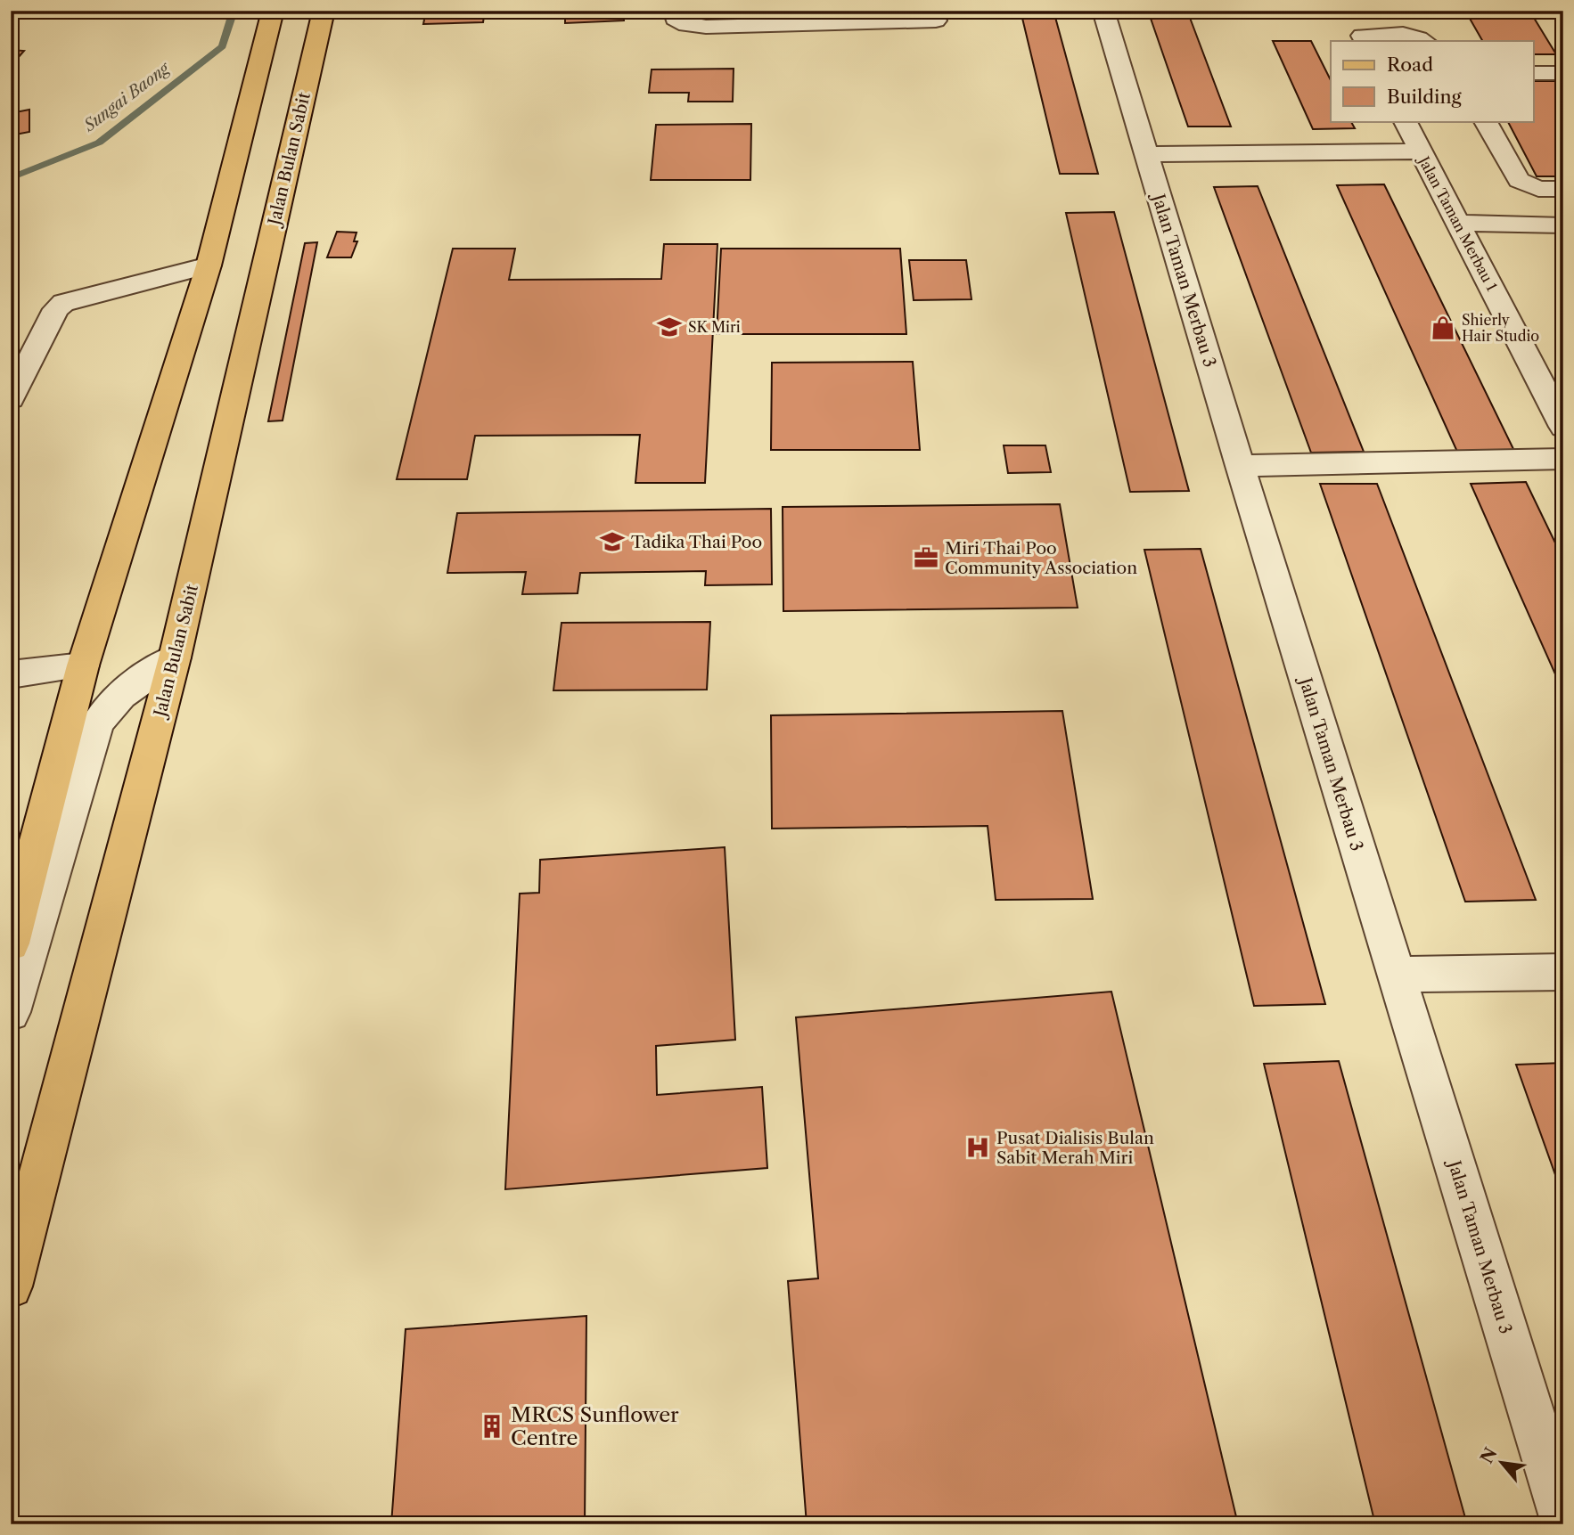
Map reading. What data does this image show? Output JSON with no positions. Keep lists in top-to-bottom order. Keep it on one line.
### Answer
{"streets":{"main road":["Jalan Bulan Sabit"],"street":["Jalan Taman Merbau 1","Jalan Taman Merbau 3"]},"water":["Sungai Baong"],"places":{"school or university":["SK Miri","Tadika Thai Poo"],"shop":["Shierly Hair Studio"],"office":["Miri Thai Poo Community Association"],"hospital":["Pusat Dialisis Bulan Sabit Merah Miri"],"building":["MRCS Sunflower Centre"]},"legend":["Road","Building"],"north":"top left"}
